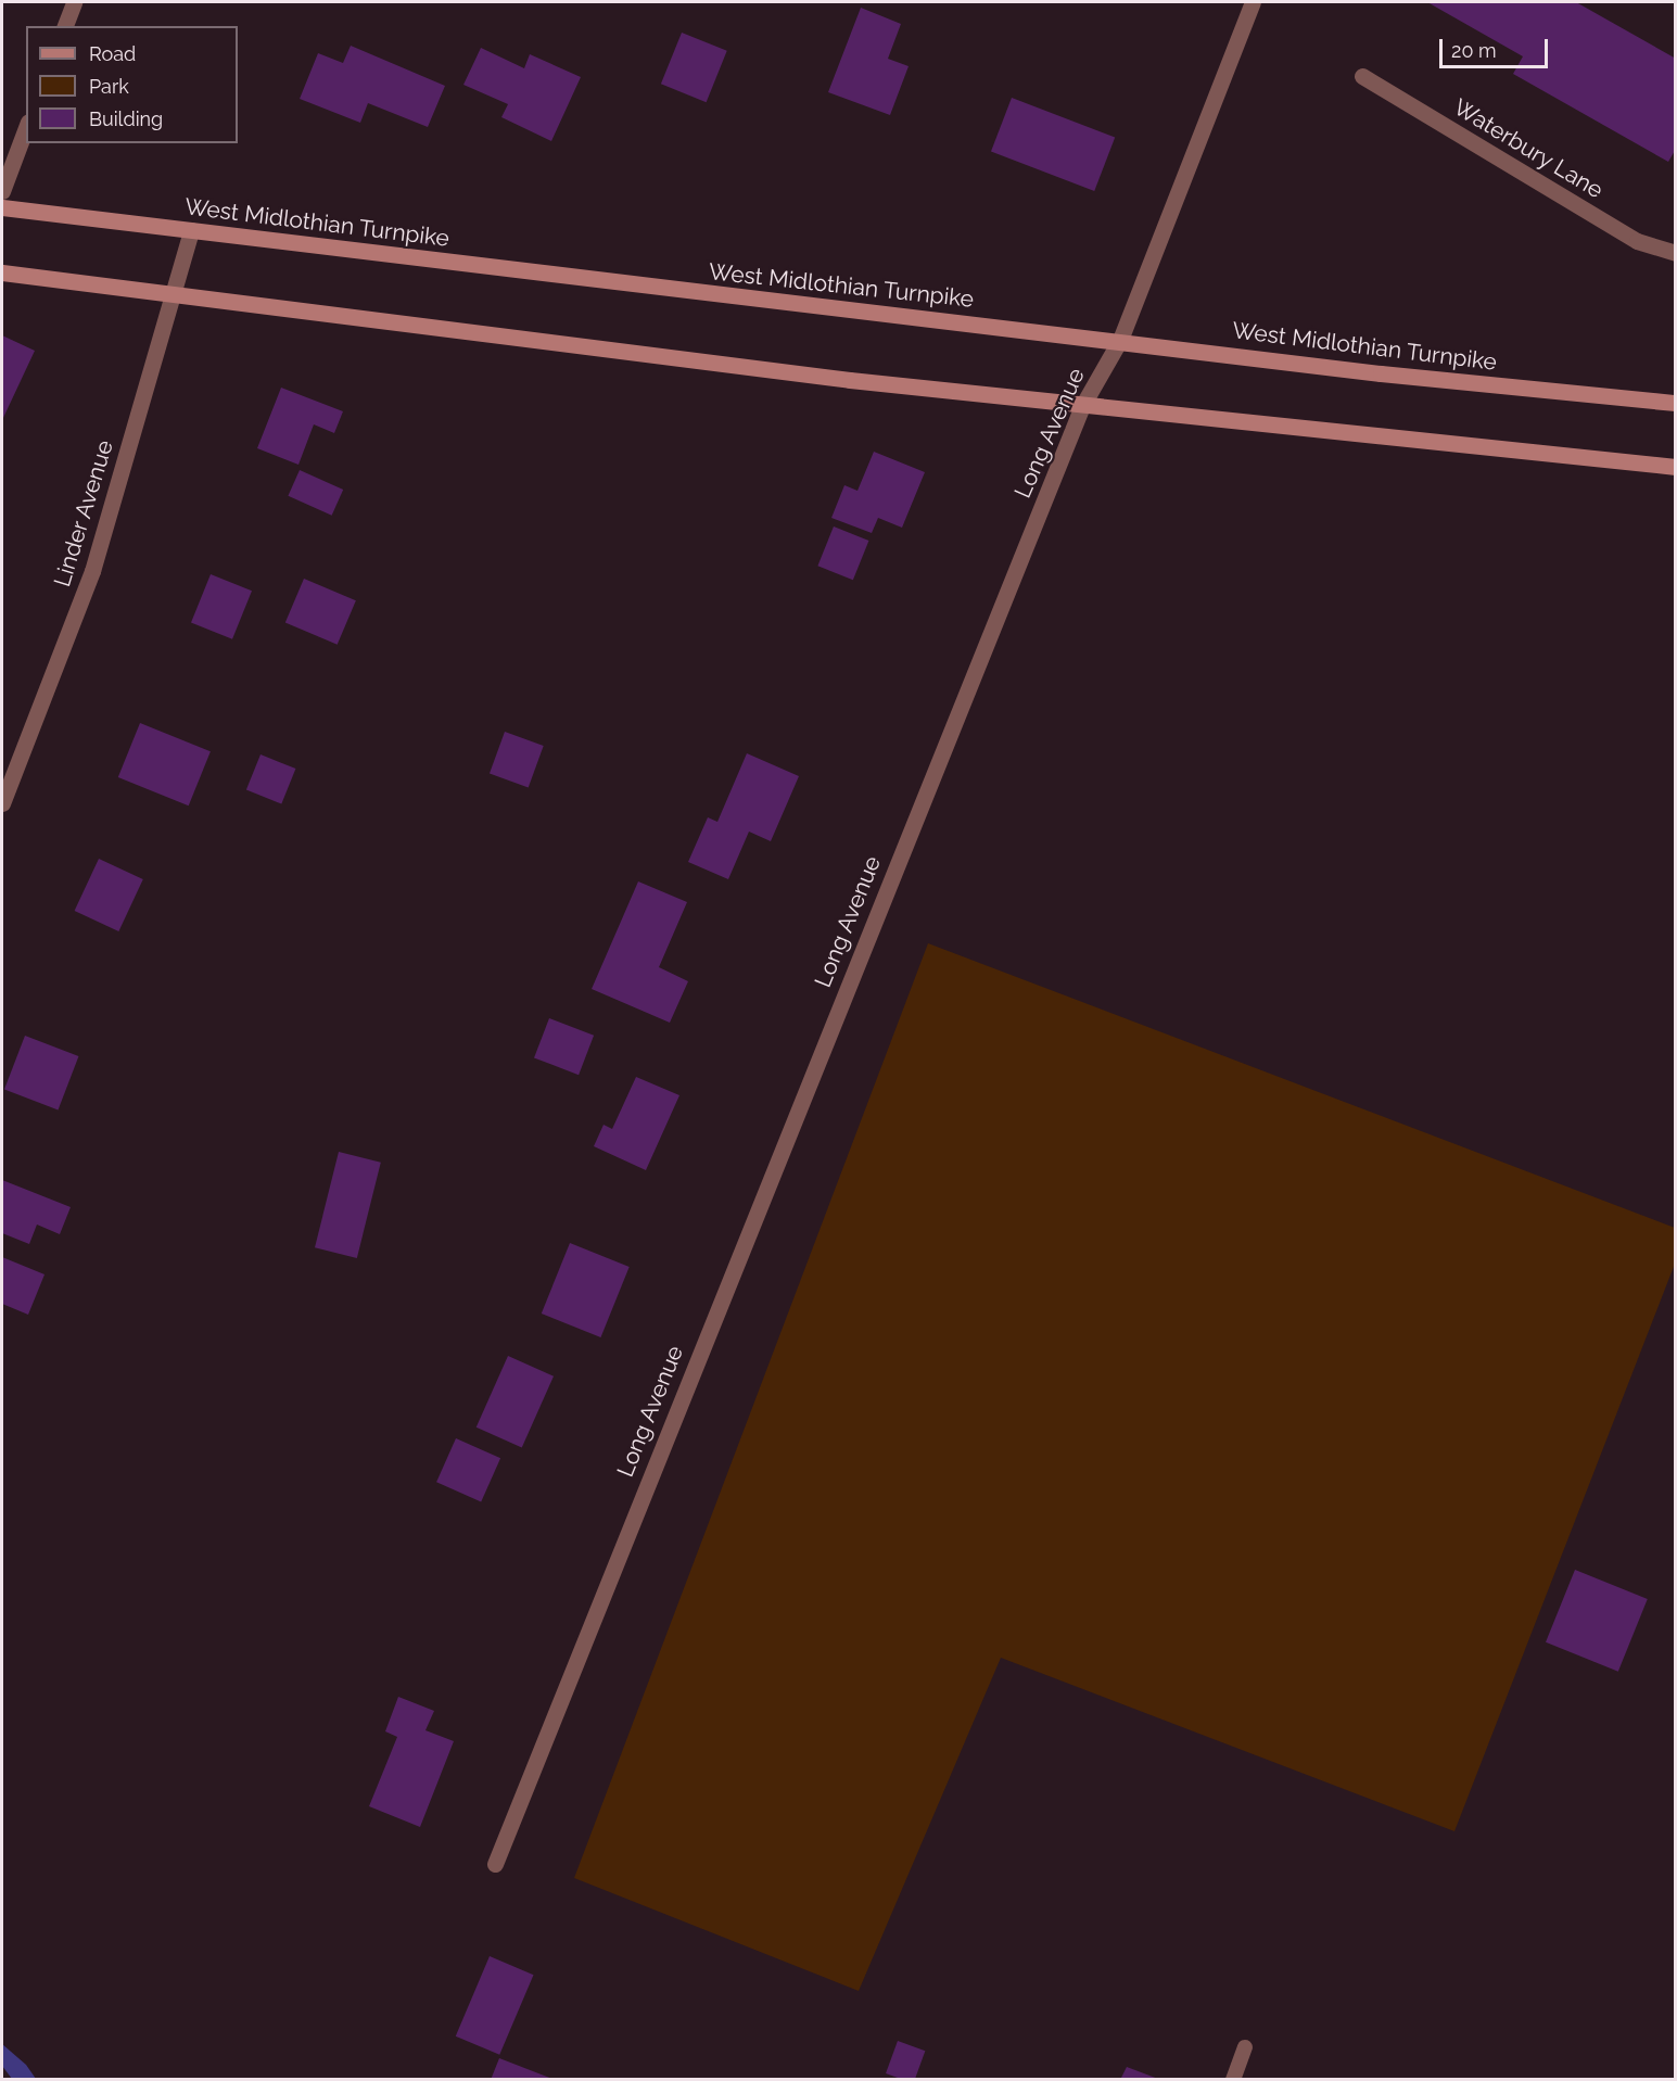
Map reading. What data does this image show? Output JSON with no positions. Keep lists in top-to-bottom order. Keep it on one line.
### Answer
{"streets":{"main road":["West Midlothian Turnpike"],"street":["Waterbury Lane","Long Avenue","Linder Avenue"]},"crossings":[["West Midlothian Turnpike","Long Avenue"],["West Midlothian Turnpike","Linder Avenue"]],"legend":["Road","Park","Building"],"scale_bar":"20 m"}
